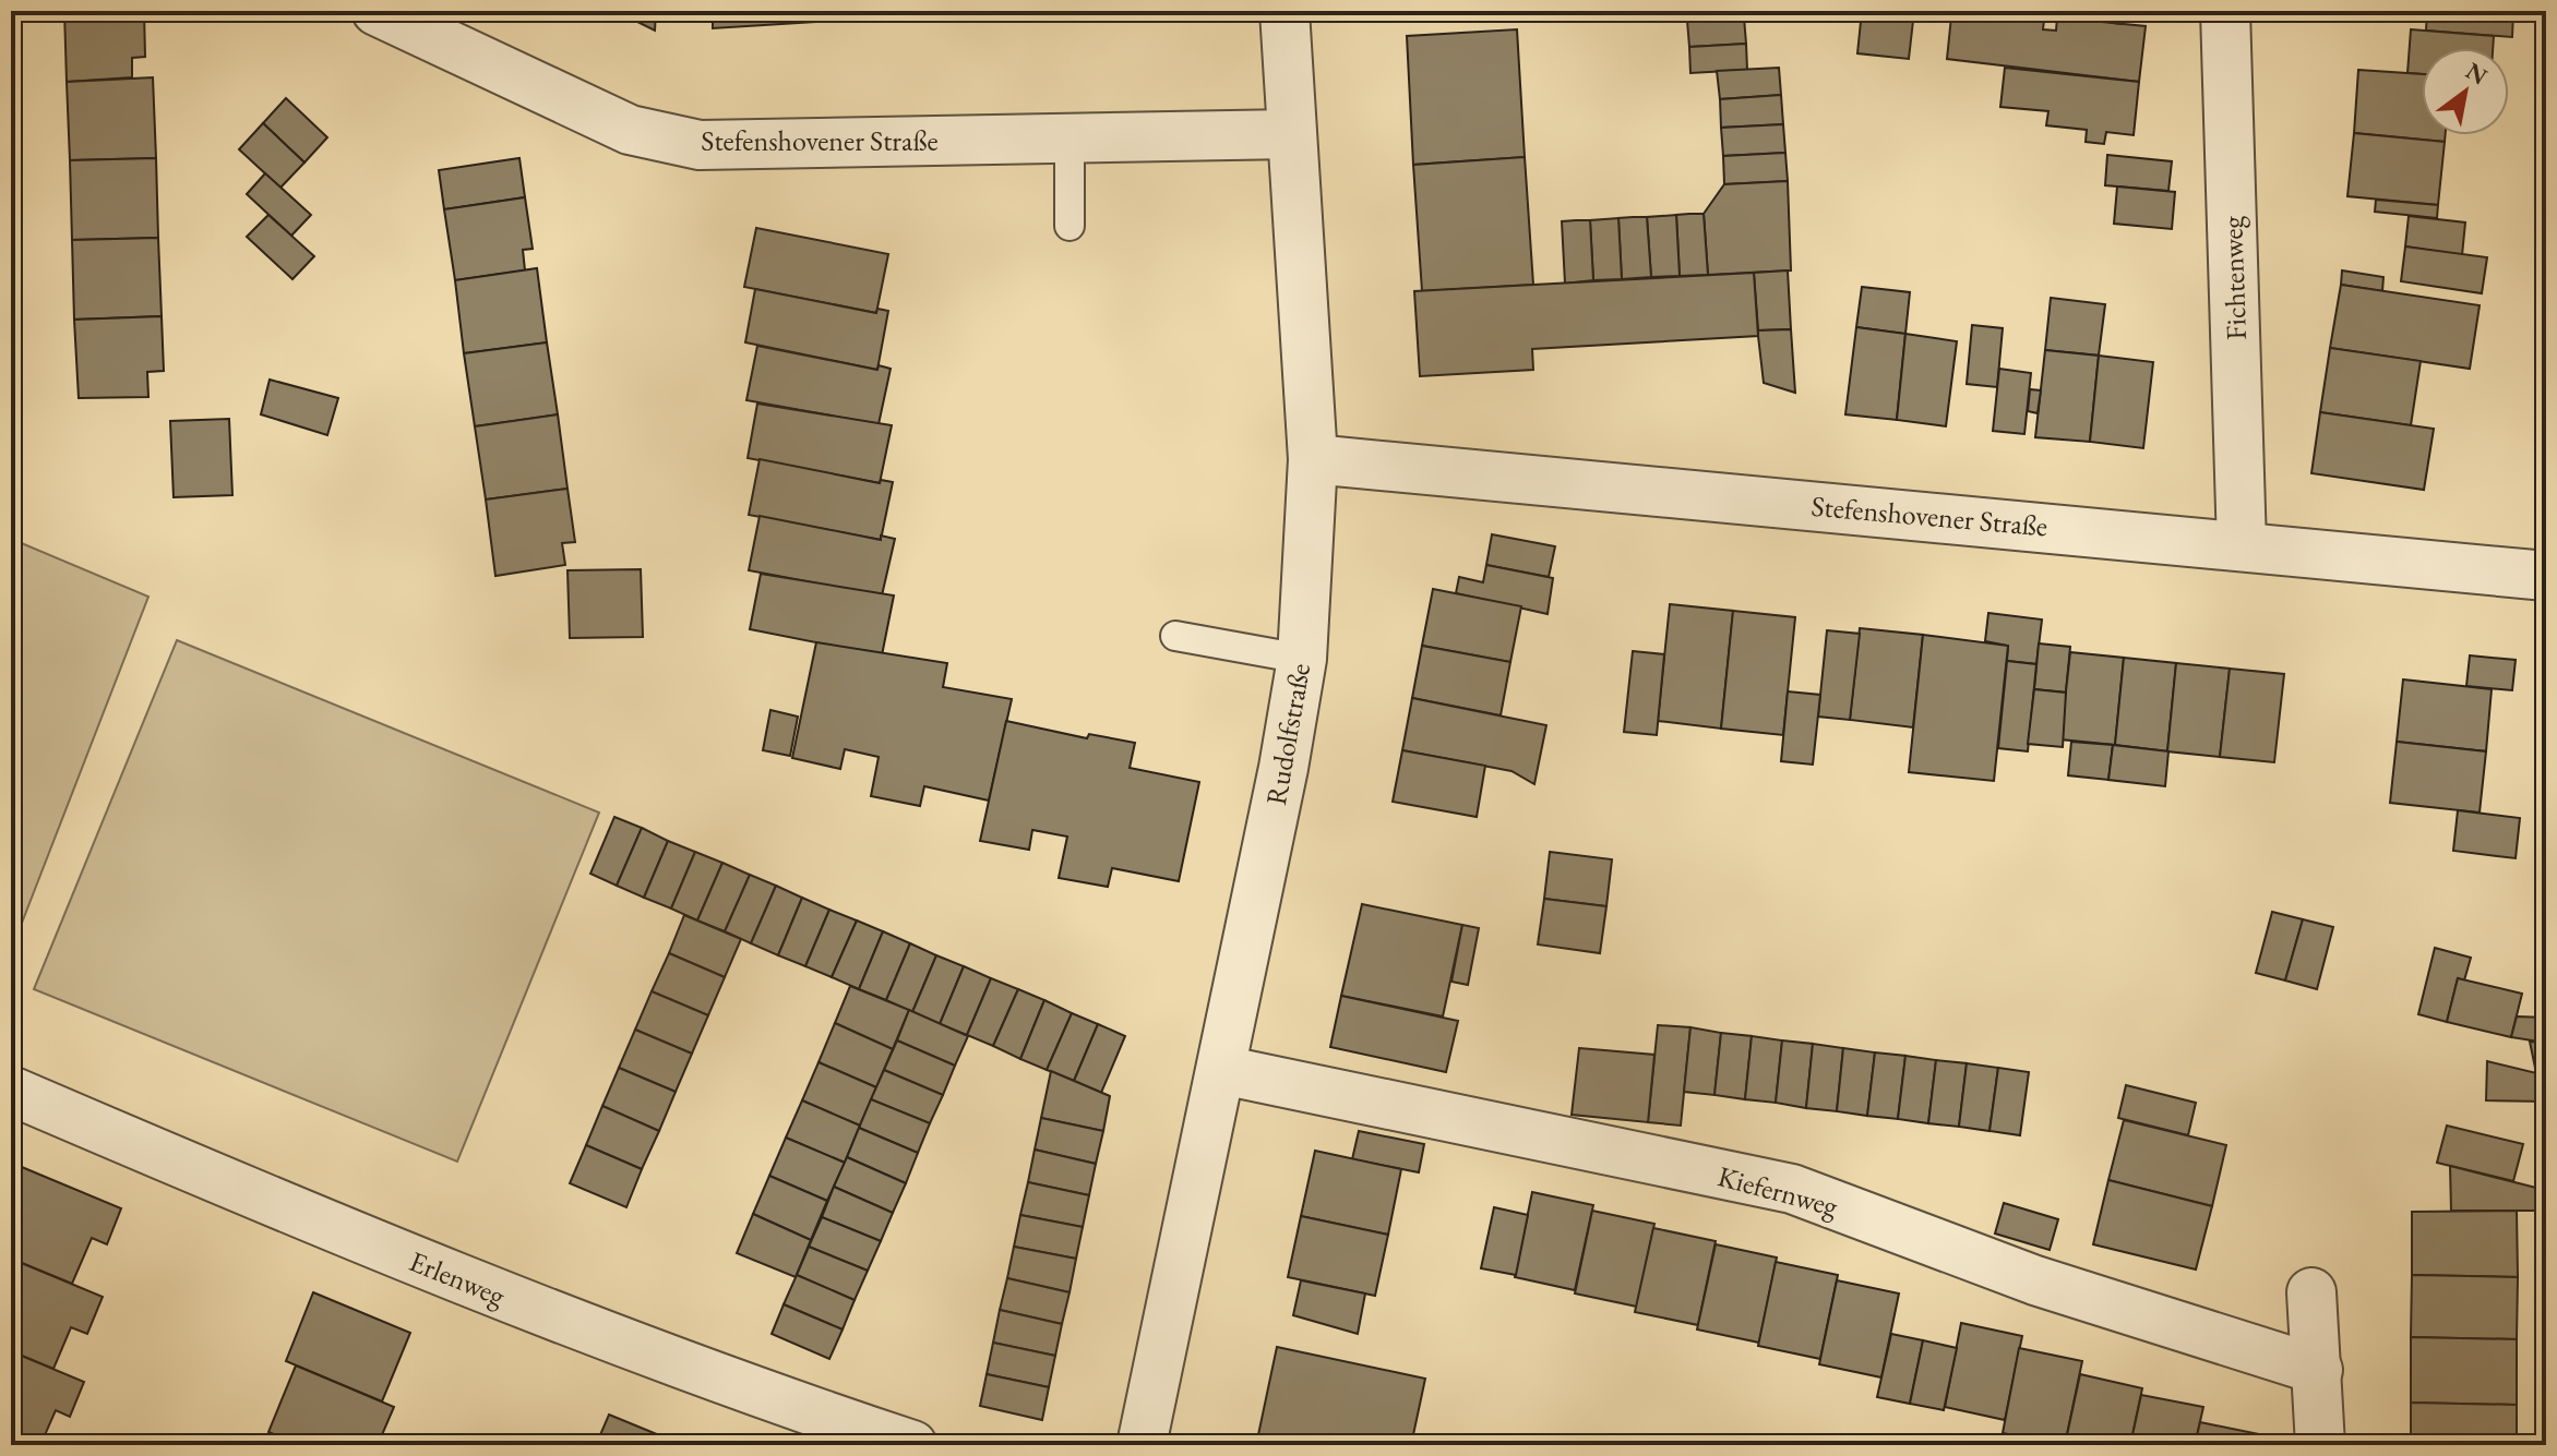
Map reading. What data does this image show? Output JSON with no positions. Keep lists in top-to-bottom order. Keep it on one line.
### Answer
{"streets":{"street":["Stefenshovener Straße","Fichtenweg","Rudolfstraße","Kiefernweg","Erlenweg"]},"crossings":[["Stefenshovener Straße","Fichtenweg"],["Stefenshovener Straße","Rudolfstraße"],["Rudolfstraße","Kiefernweg"]],"north":"top right"}
